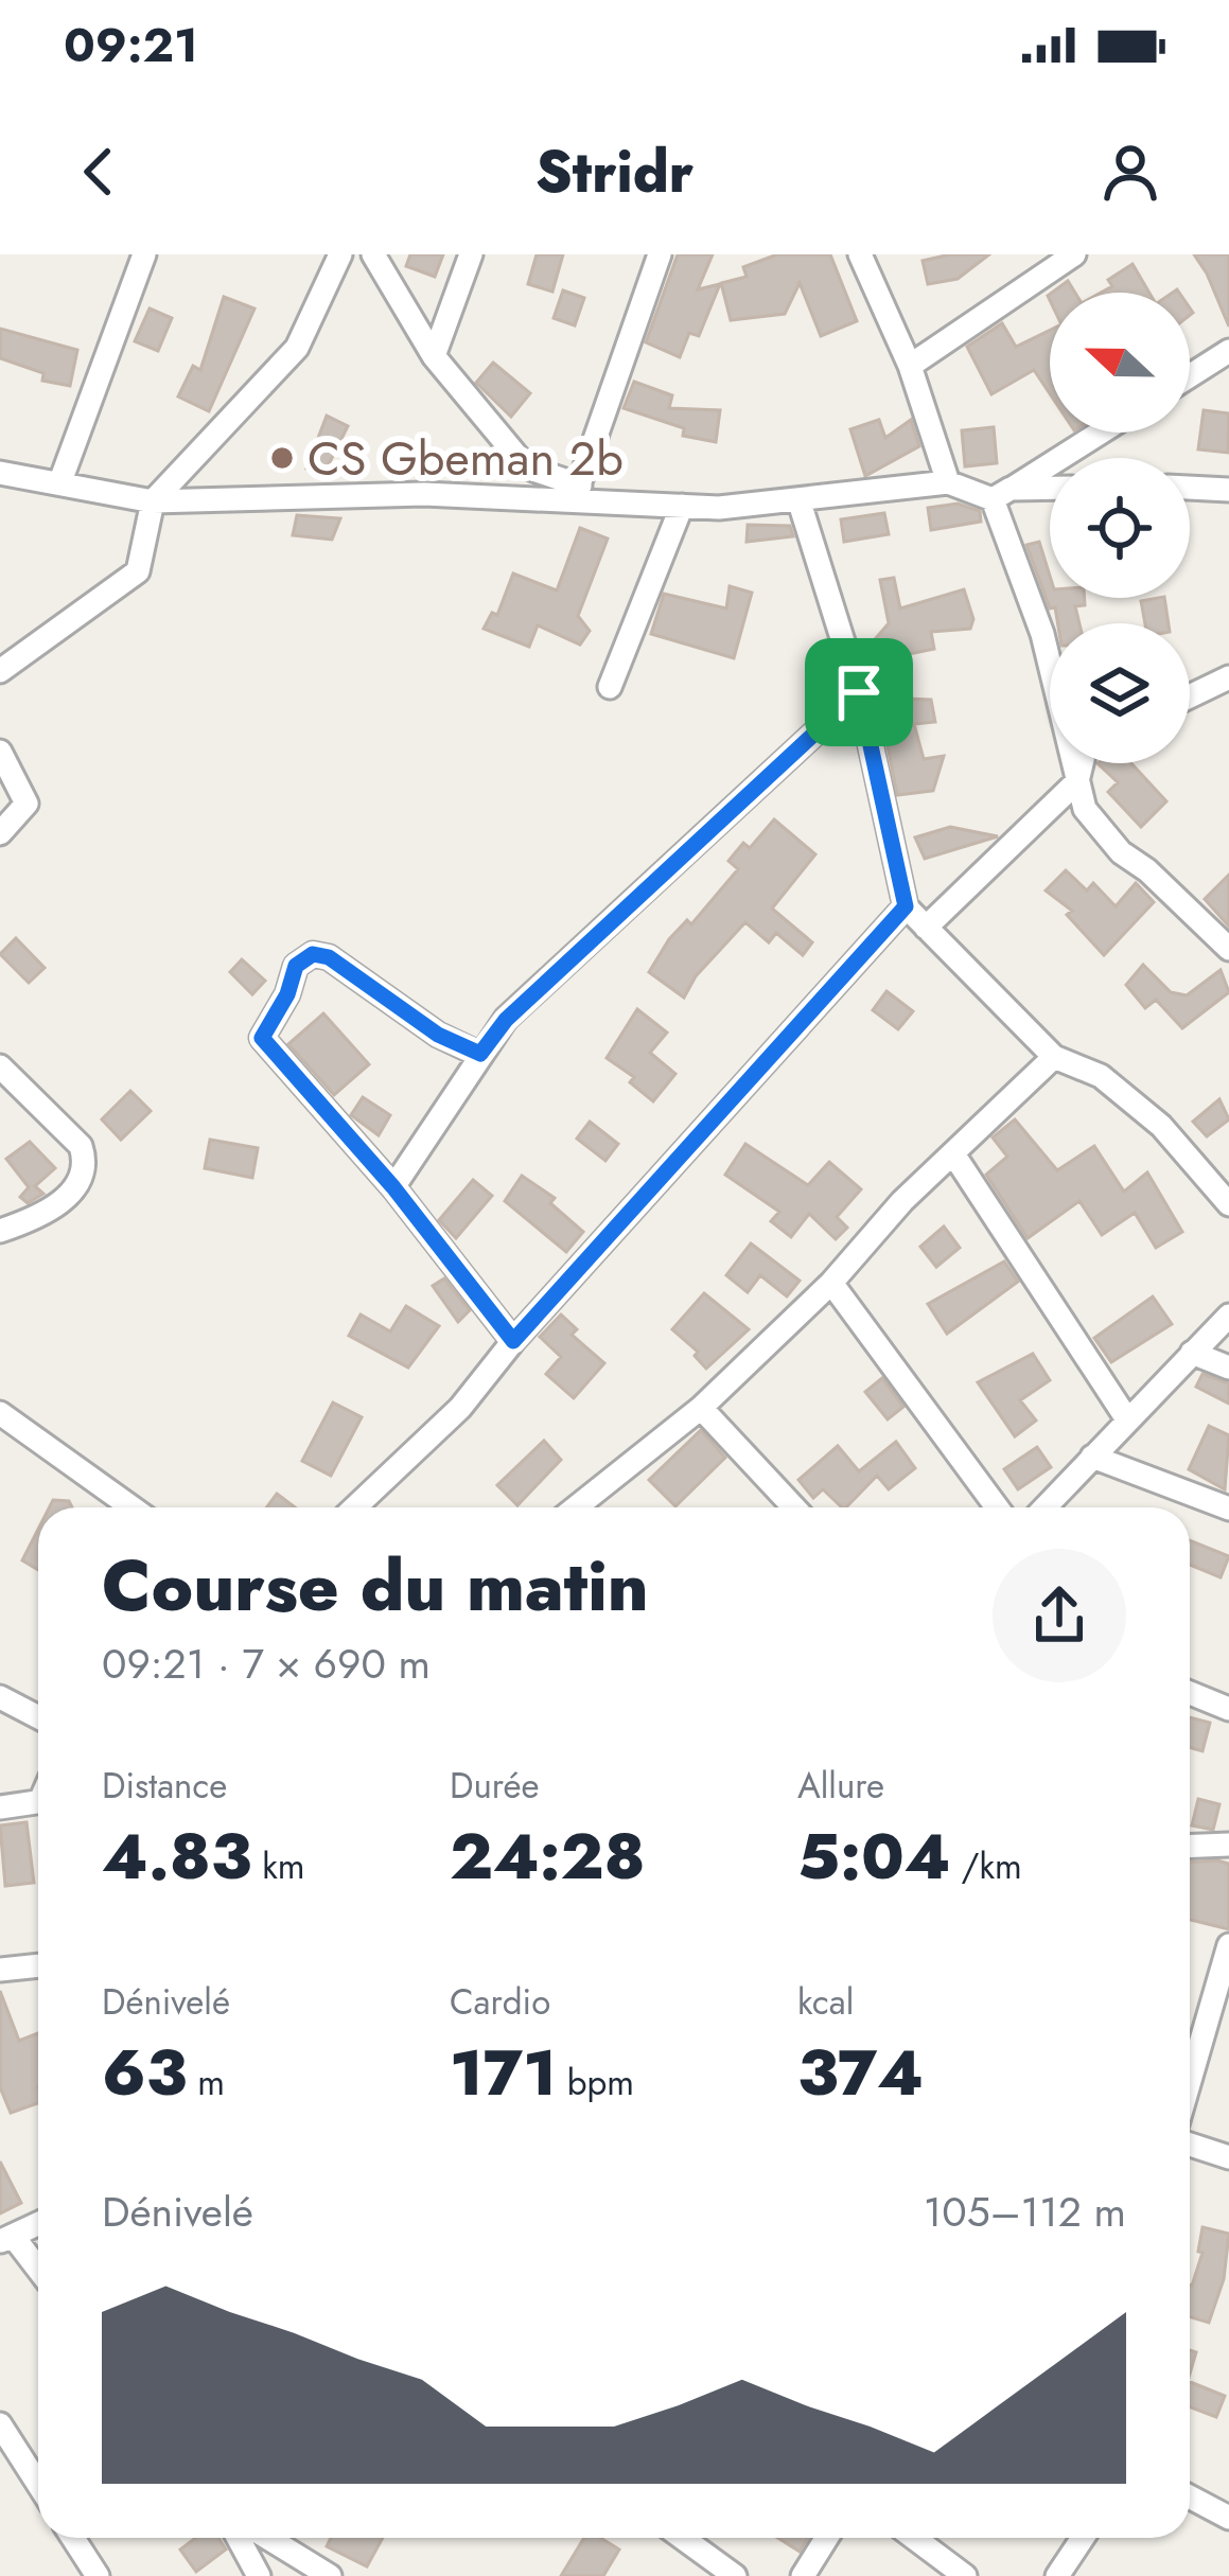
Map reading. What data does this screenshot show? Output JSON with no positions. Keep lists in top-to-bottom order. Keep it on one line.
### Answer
{"places":["CS Gbeman 2b"],"north":"left","page":{"status":"09:21","header":"Stridr","heading":["Course du matin","09:21 · 7 × 690 m"],"stats":[["Distance","4.83 km"],["Durée","24:28"],["Allure","5:04 /km"],["Dénivelé","63 m"],["Cardio","171 bpm"],["kcal","374"]],"chart":["Dénivelé","105–112 m"]}}
